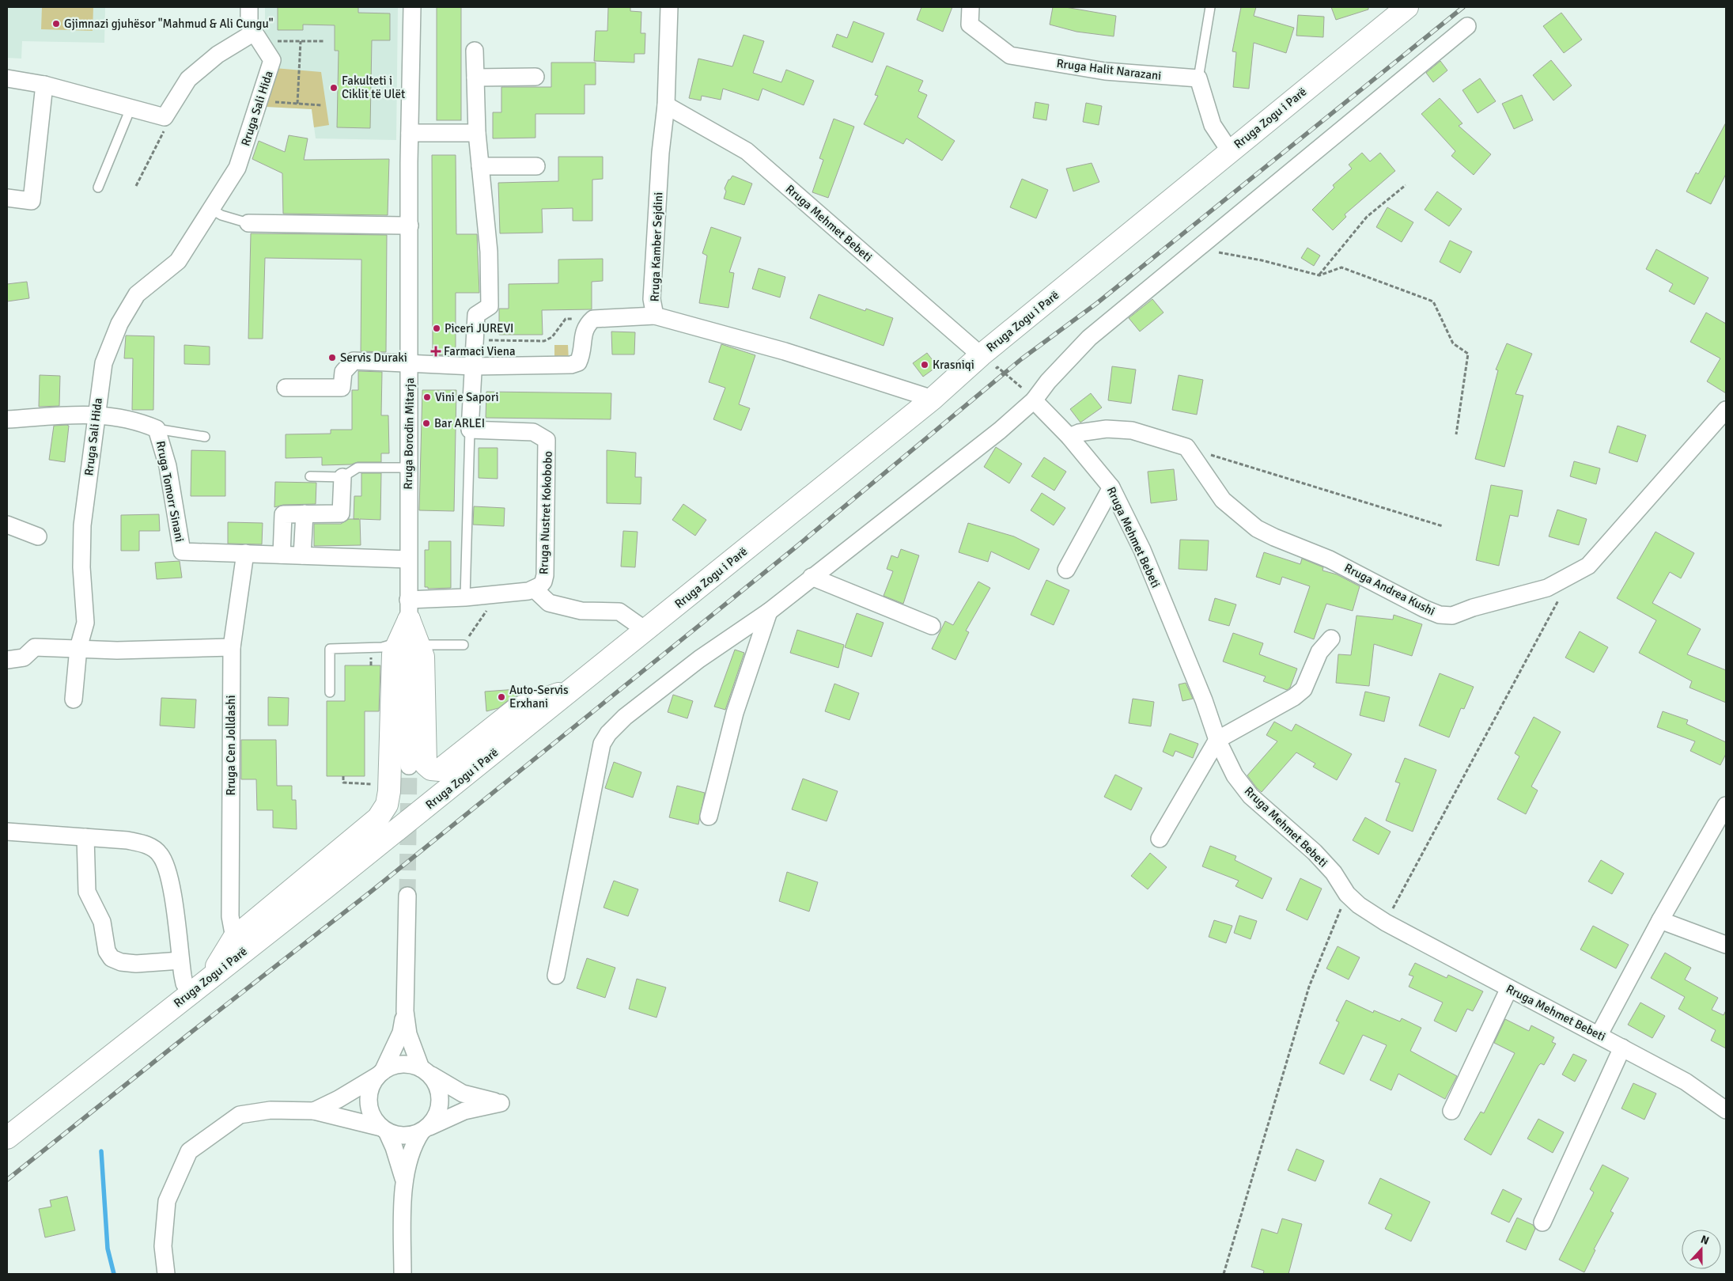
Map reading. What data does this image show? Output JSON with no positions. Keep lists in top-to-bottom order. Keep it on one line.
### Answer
{"streets":{"main road":["Rruga Zogu i Parë"],"street":["Rruga Halit Narazani","Rruga Sali Hida","Rruga Mehmet Bebeti","Rruga Kamber Sejdini","Rruga Borodin Mitarja","Rruga Tomorr Sinani","Rruga Nustret Kokobobo","Rruga Andrea Kushi","Rruga Cen Jolldashi"]},"crossings":[["Rruga Sali Hida","Rruga Tomorr Sinani"],["Rruga Zogu i Parë","Rruga Mehmet Bebeti"],["Rruga Zogu i Parë","Rruga Kamber Sejdini"],["Rruga Zogu i Parë","Rruga Nustret Kokobobo"],["Rruga Mehmet Bebeti","Rruga Kamber Sejdini"],["Rruga Borodin Mitarja","Rruga Tomorr Sinani"],["Rruga Borodin Mitarja","Rruga Nustret Kokobobo"],["Rruga Tomorr Sinani","Rruga Cen Jolldashi"]],"places":{"other":["Gjimnazi gjuhësor \"Mahmud & Ali Cungu\"","Fakulteti i Ciklit të Ulët","Piceri JUREVI","Servis Duraki","Krasniqi","Vini e Sapori","Bar ARLEI","Auto-Servis Erxhani"],"health":["Farmaci Viena"]},"north":"top"}
